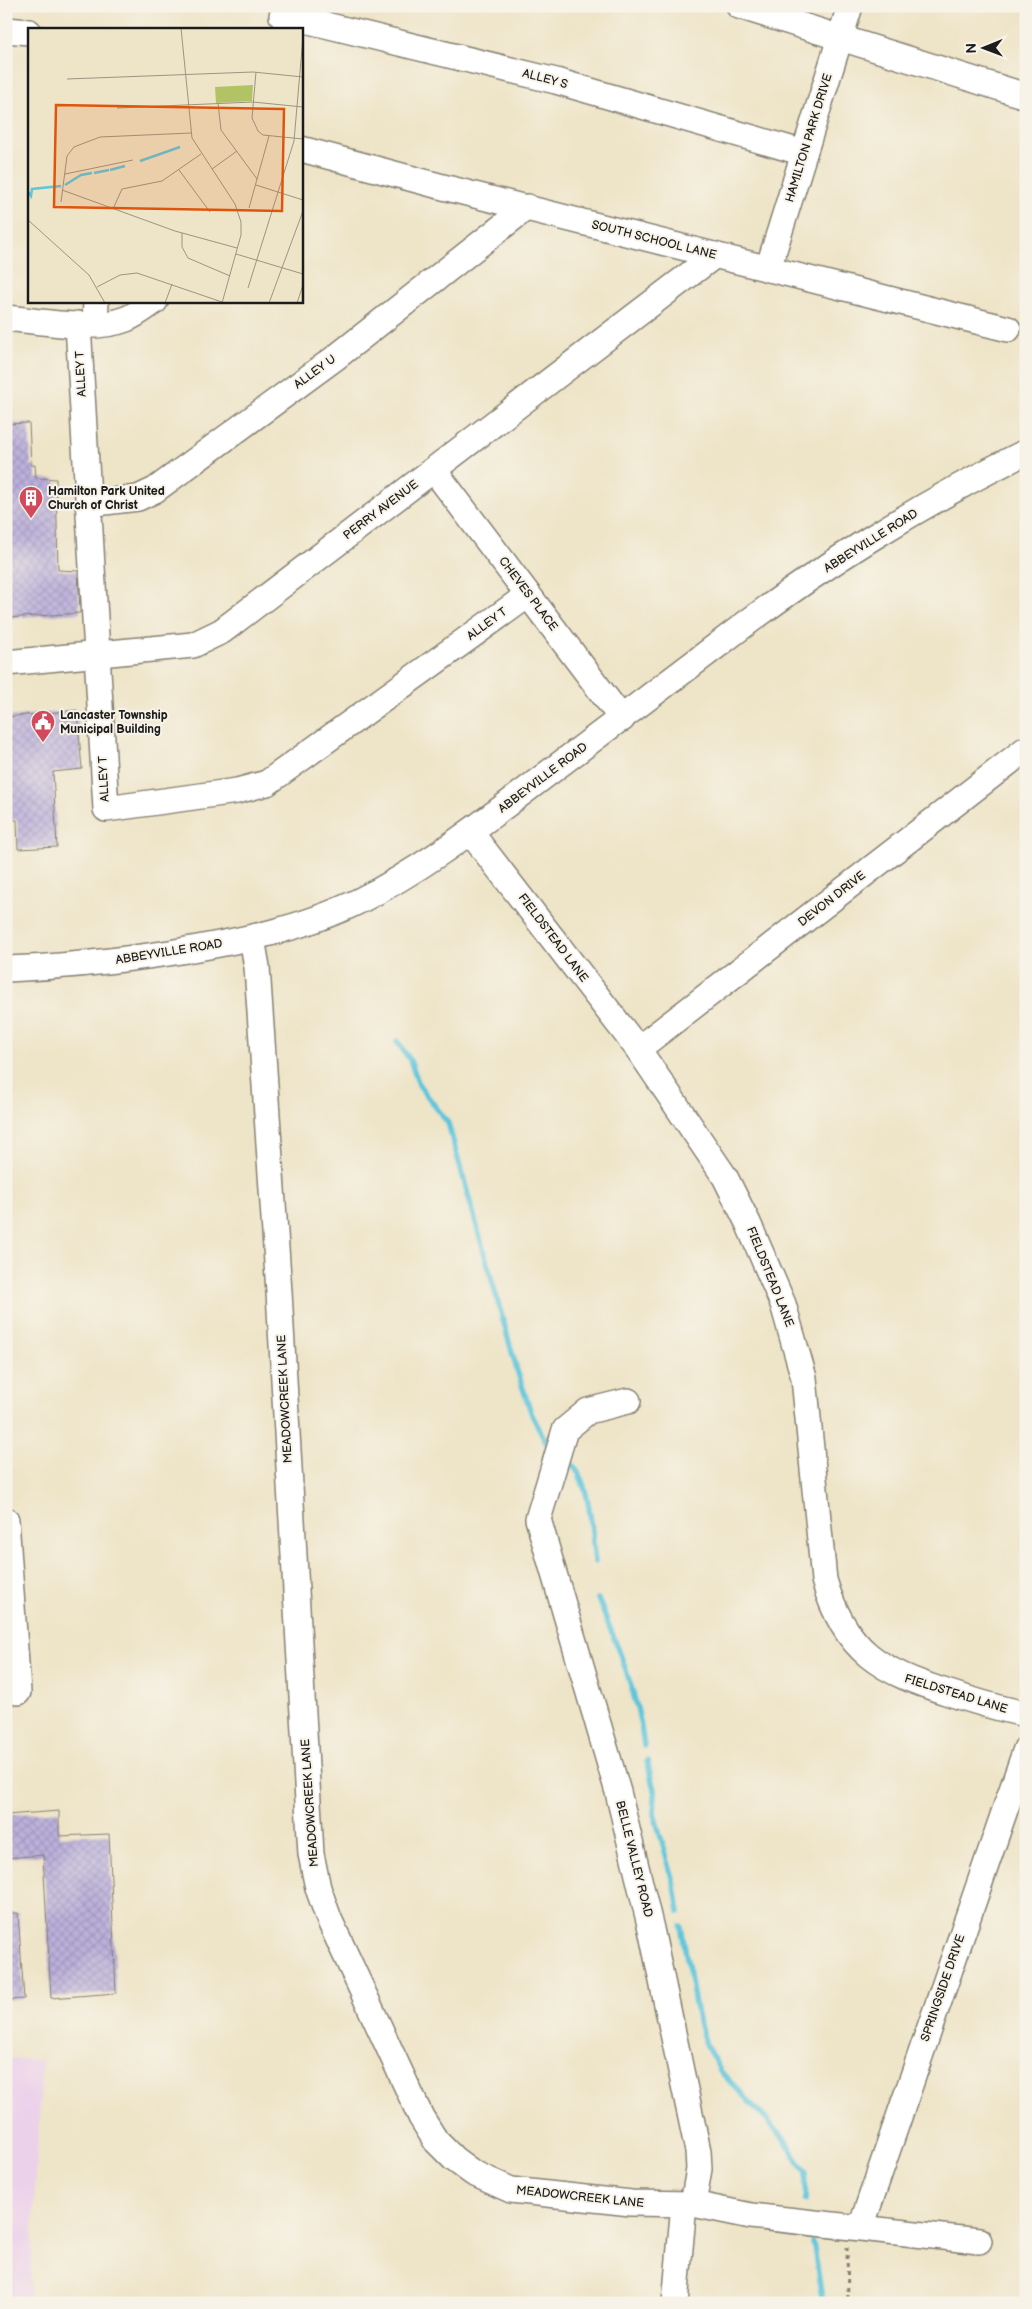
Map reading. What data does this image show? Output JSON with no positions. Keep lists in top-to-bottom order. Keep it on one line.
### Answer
{"streets":{"street":["ALLEY S","HAMILTON PARK DRIVE","SOUTH SCHOOL LANE","ALLEY U","ALLEY T","PERRY AVENUE","ABBEYVILLE ROAD","CHEVES PLACE","DEVON DRIVE","FIELDSTEAD LANE","MEADOWCREEK LANE","BELLE VALLEY ROAD","SPRINGSIDE DRIVE"]},"crossings":[["ALLEY S","HAMILTON PARK DRIVE"],["HAMILTON PARK DRIVE","SOUTH SCHOOL LANE"],["SOUTH SCHOOL LANE","ALLEY U"],["SOUTH SCHOOL LANE","PERRY AVENUE"],["ALLEY U","ALLEY T"],["ALLEY T","PERRY AVENUE"],["ALLEY T","CHEVES PLACE"],["PERRY AVENUE","CHEVES PLACE"],["ABBEYVILLE ROAD","CHEVES PLACE"],["ABBEYVILLE ROAD","FIELDSTEAD LANE"],["ABBEYVILLE ROAD","MEADOWCREEK LANE"],["DEVON DRIVE","FIELDSTEAD LANE"],["MEADOWCREEK LANE","BELLE VALLEY ROAD"],["MEADOWCREEK LANE","SPRINGSIDE DRIVE"]],"places":{"building":["Hamilton Park United Church of Christ"],"public building":["Lancaster Township Municipal Building"]},"north":"left"}
